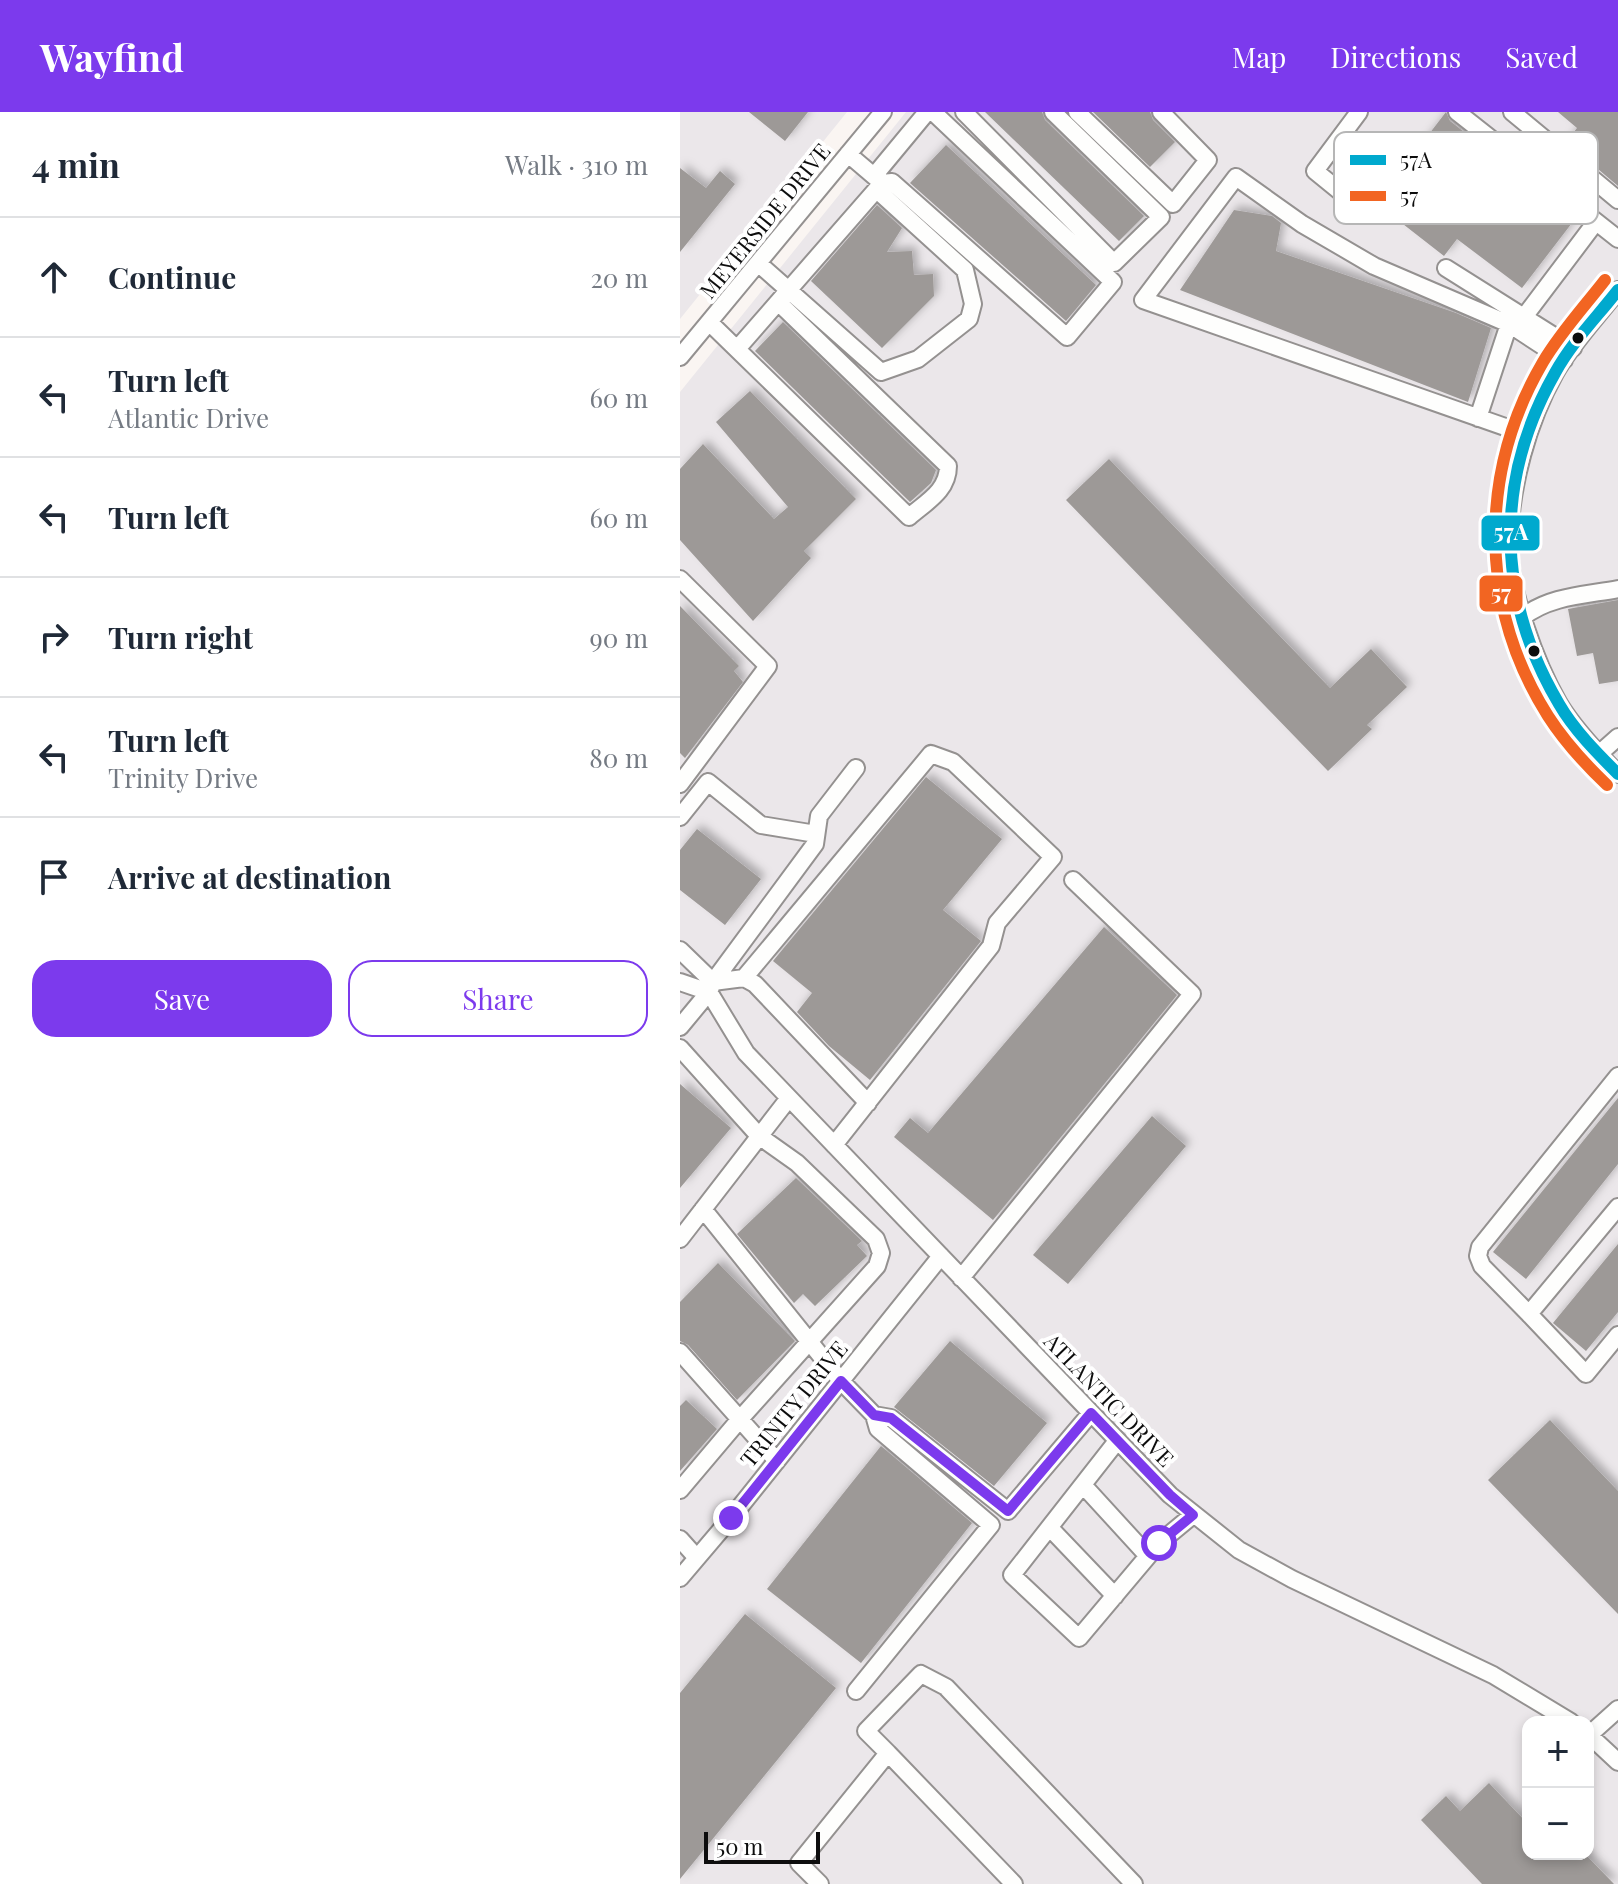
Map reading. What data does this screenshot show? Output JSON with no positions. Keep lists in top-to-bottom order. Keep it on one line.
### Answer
{"streets":{"street":["MEYERSIDE DRIVE","ATLANTIC DRIVE","TRINITY DRIVE"]},"crossings":[["ATLANTIC DRIVE","TRINITY DRIVE"]],"lines":["transit line 57","transit line 57A"],"legend":["57A","57"],"scale_bar":"50 m","page":{"header":"Wayfind","nav":["Map","Directions","Saved"],"heading":["4 min","Walk · 310 m"],"list":[["Continue","20 m"],["Turn left","Atlantic Drive","60 m"],["Turn left","60 m"],["Turn right","90 m"],["Turn left","Trinity Drive","80 m"],"Arrive at destination"],"buttons":["Save","Share"],"map_buttons":["+","−"],"scale":"50 m"}}
